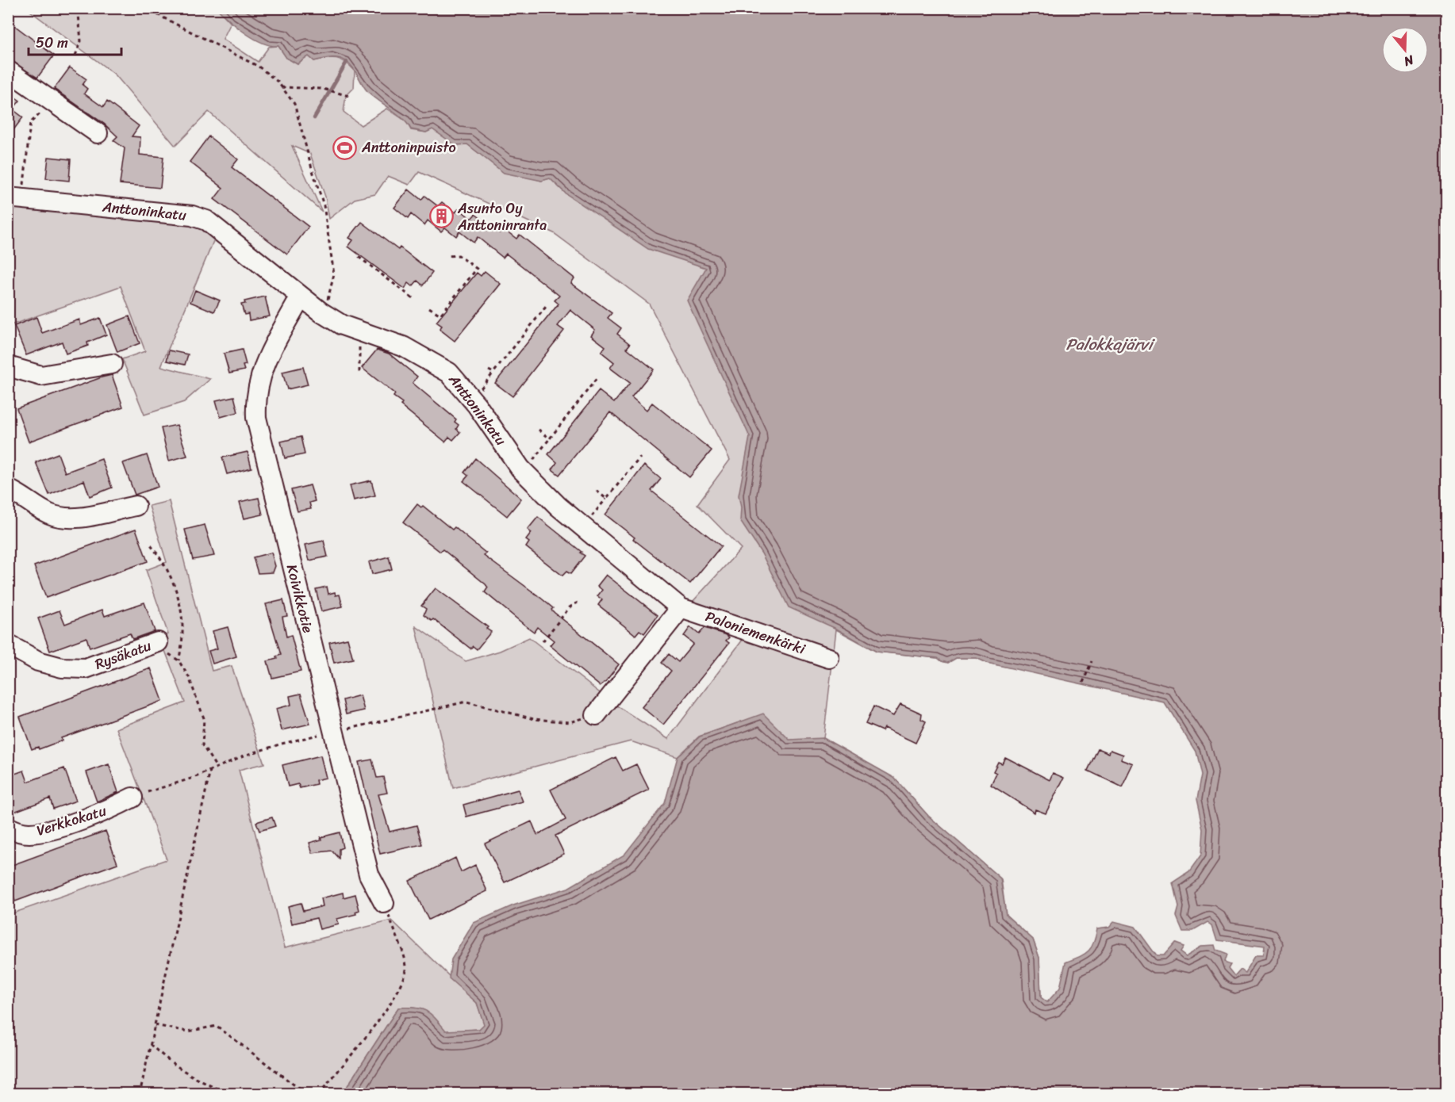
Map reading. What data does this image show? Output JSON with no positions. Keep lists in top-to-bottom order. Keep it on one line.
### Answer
{"streets":{"street":["Anttoninkatu","Koivikkotie","Paloniemenkärki","Rysäkatu","Verkkokatu"]},"crossings":[["Anttoninkatu","Koivikkotie"],["Anttoninkatu","Paloniemenkärki"]],"water":["Palokkajärvi"],"places":{"sports":["Anttoninpuisto"],"building":["Asunto Oy Anttoninranta"]},"scale_bar":"50 m","north":"bottom"}
